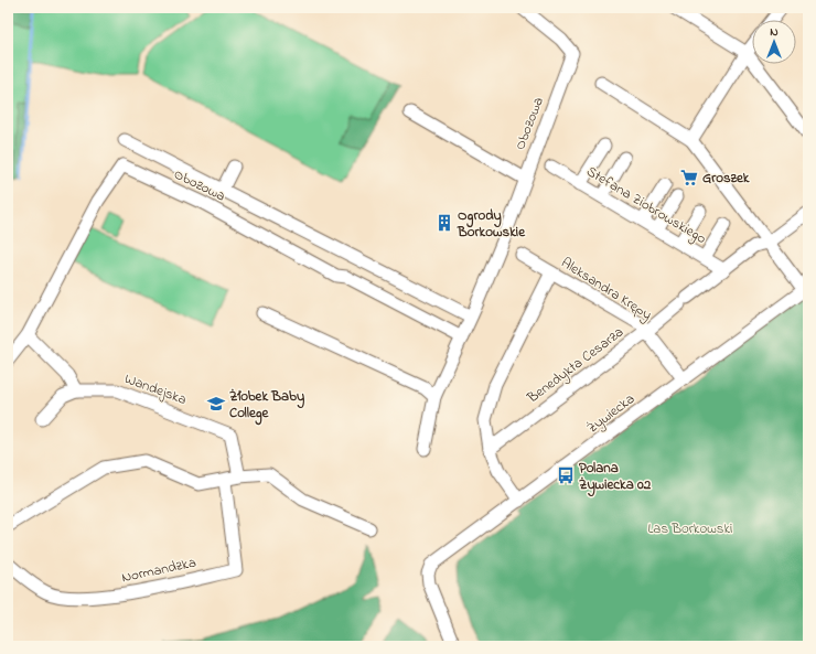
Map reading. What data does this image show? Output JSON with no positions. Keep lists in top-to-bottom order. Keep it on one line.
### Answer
{"streets":{"street":["Obozowa","Stefana Ziobrowskiego","Aleksandra Krępy","Benedykta Cesarza","Wandejska","Żywiecka","Normandzka"]},"crossings":[["Stefana Ziobrowskiego","Benedykta Cesarza"],["Aleksandra Krępy","Benedykta Cesarza"],["Aleksandra Krępy","Żywiecka"]],"parks":["Las Borkowski"],"places":{"supermarket":["Groszek"],"building":["Ogrody Borkowskie"],"school or university":["Żłobek Baby College"],"bus stop":["Polana Żywiecka 02"]},"north":"top"}
